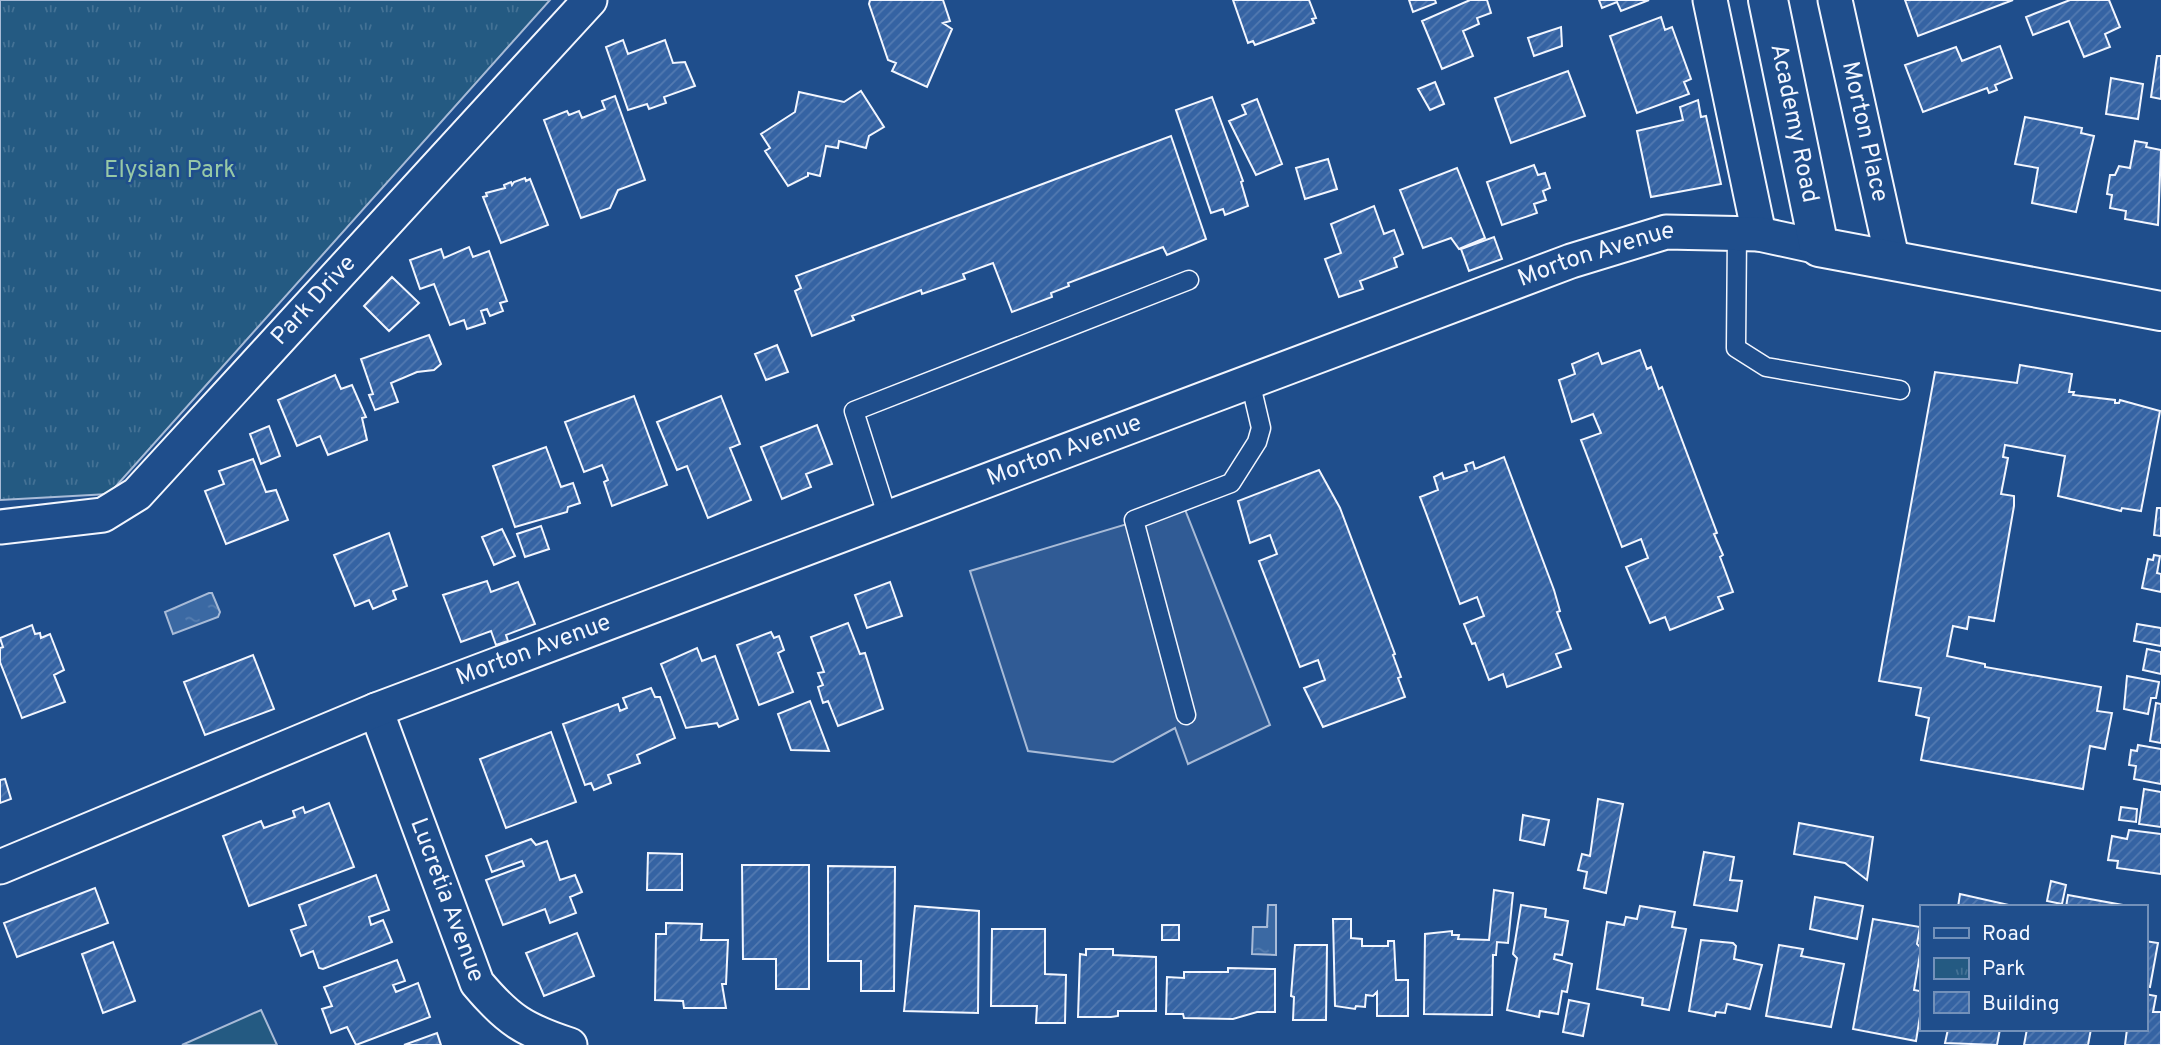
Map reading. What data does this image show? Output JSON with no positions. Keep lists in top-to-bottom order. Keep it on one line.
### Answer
{"streets":{"street":["Academy Road","Morton Place","Morton Avenue","Park Drive","Lucretia Avenue"]},"crossings":[["Academy Road","Morton Avenue"],["Morton Place","Morton Avenue"],["Morton Avenue","Lucretia Avenue"]],"parks":["Elysian Park"],"legend":["Road","Park","Building"]}
